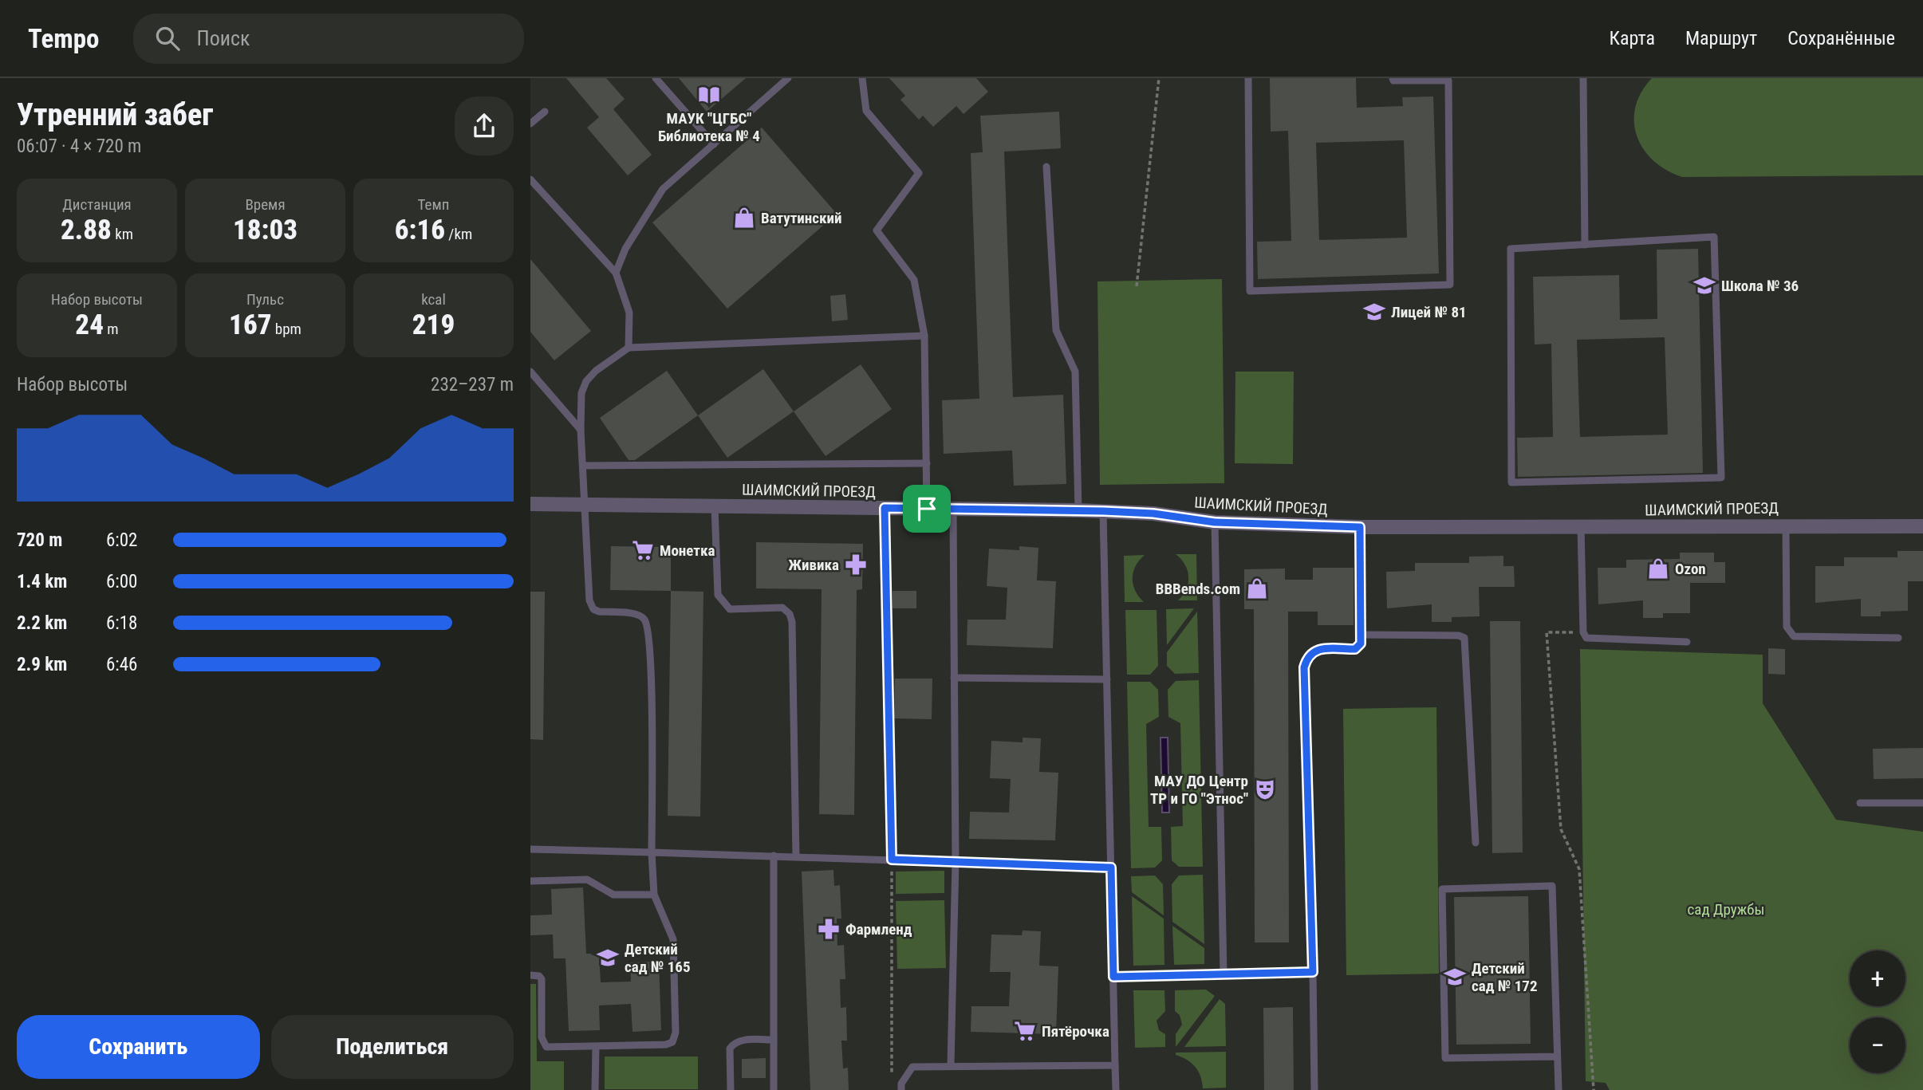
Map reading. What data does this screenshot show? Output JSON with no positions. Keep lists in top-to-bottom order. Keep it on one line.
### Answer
{"streets":{"street":["ШАИМСКИЙ ПРОЕЗД"]},"parks":["сад Дружбы"],"places":{"library":["МАУК \"ЦГБС\" Библиотека № 4"],"shop":["Ватутинский","Ozon","BBBends.com"],"school or university":["Школа № 36","Лицей № 81","Детский сад № 165","Детский сад № 172"],"supermarket":["Монетка","Пятёрочка"],"pharmacy":["Живика","Фармленд"],"theatre":["МАУ ДО Центр ТР и ГО \"Этнос\""]},"page":{"header":"Tempo","search":"Поиск","nav":["Карта","Маршрут","Сохранённые"],"heading":["Утренний забег","06:07 · 4 × 720 m"],"stats":[["Дистанция","2.88 km"],["Время","18:03"],["Темп","6:16 /km"],["Набор высоты","24 m"],["Пульс","167 bpm"],["kcal","219"]],"chart":["Набор высоты","232–237 m"],"list":[{"name":"720 m","note":"6:02"},{"name":"1.4 km","note":"6:00"},{"name":"2.2 km","note":"6:18"},{"name":"2.9 km","note":"6:46"}],"map_buttons":["+","−"],"buttons":["Сохранить","Поделиться"]}}
